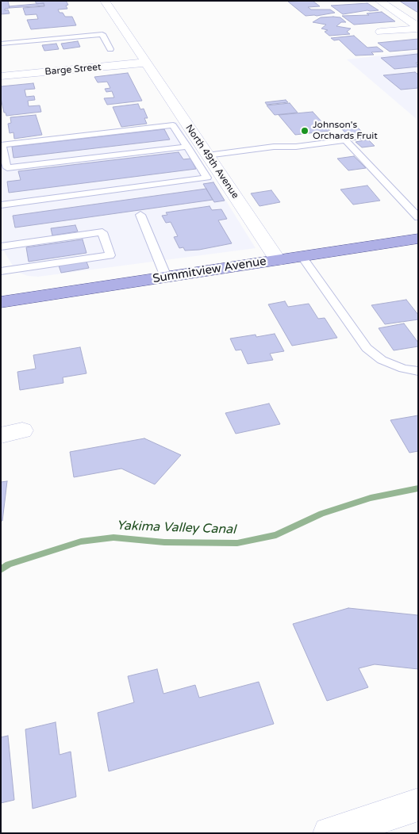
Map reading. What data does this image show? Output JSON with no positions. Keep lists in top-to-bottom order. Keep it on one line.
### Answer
{"streets":{"main road":["Summitview Avenue"],"street":["Barge Street","North 49th Avenue"]},"crossings":[["Barge Street","North 49th Avenue"],["North 49th Avenue","Summitview Avenue"]],"water":["Yakima Valley Canal"],"places":["Johnson's Orchards Fruit"]}
